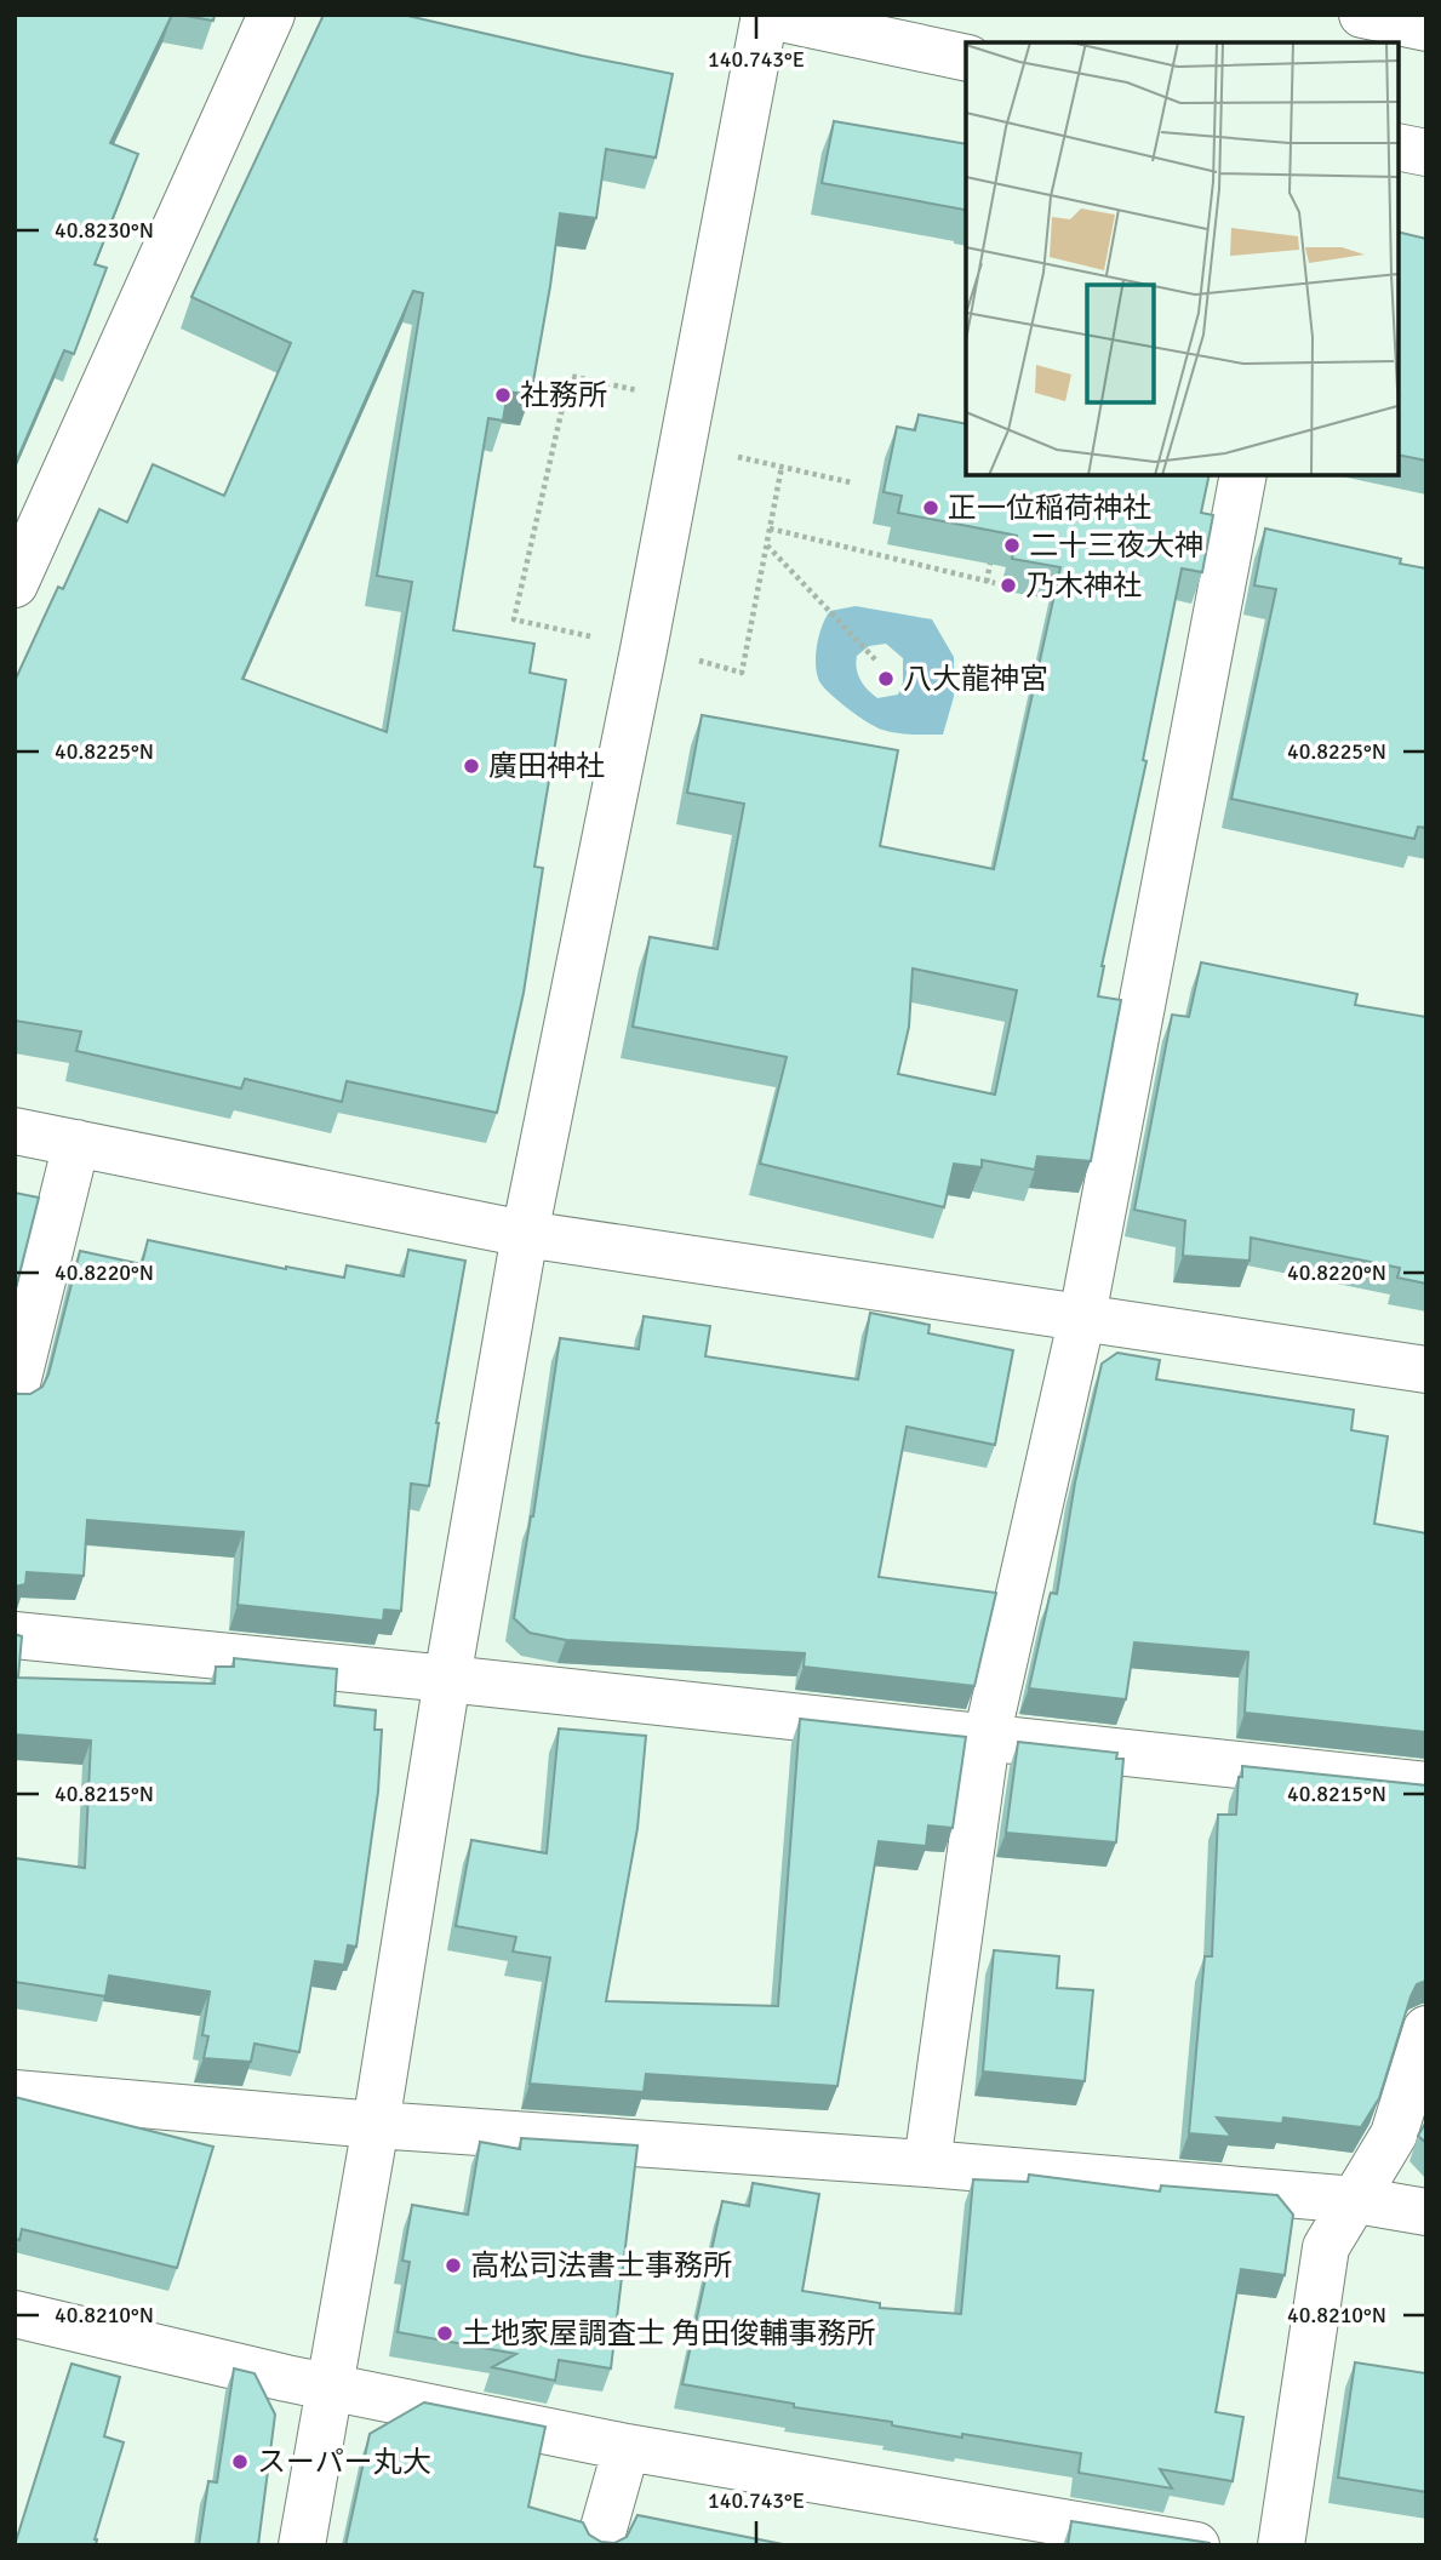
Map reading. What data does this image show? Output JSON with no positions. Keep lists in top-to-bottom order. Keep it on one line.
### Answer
{"places":["社務所","正一位稲荷神社","二十三夜大神","乃木神社","八大龍神宮","廣田神社","高松司法書士事務所","土地家屋調査士 角田俊輔事務所","スーパー丸大"],"coordinates":["140.743°E","40.8230°N","40.8225°N","40.8220°N","40.8215°N","40.8210°N"]}
